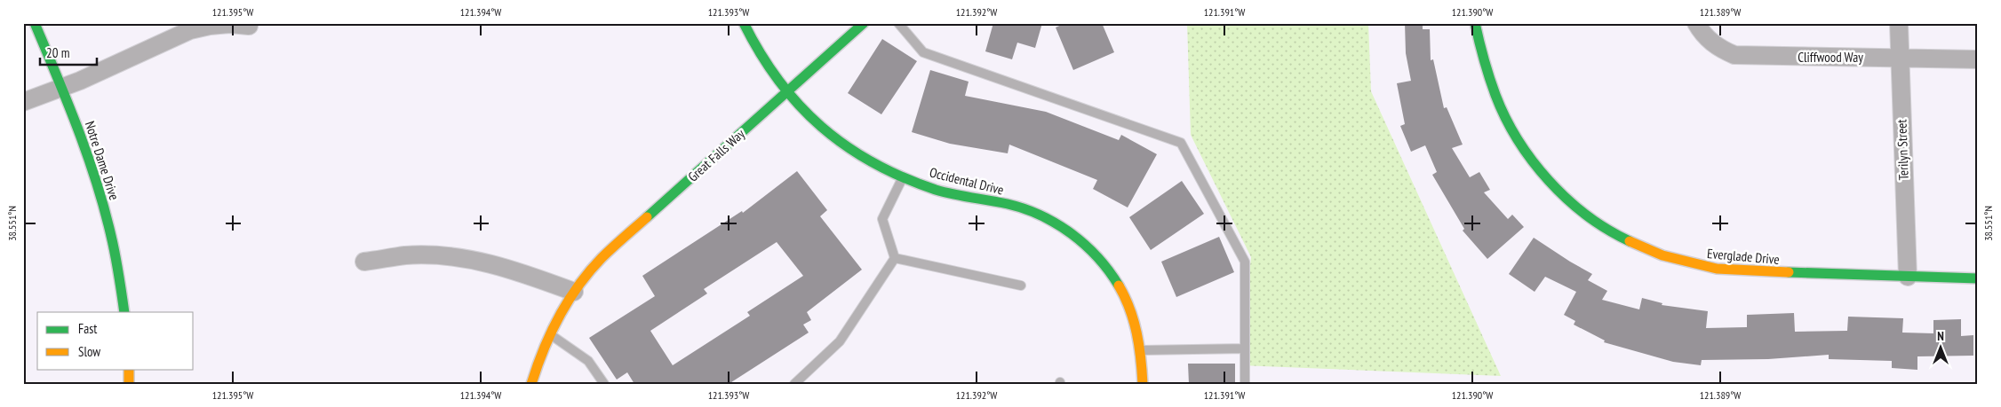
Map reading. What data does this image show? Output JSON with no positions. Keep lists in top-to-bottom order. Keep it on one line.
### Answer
{"streets":{"street":["Cliffwood Way","Terilyn Street","Great Falls Way","Notre Dame Drive","Occidental Drive","Everglade Drive"]},"crossings":[["Cliffwood Way","Terilyn Street"],["Terilyn Street","Everglade Drive"],["Great Falls Way","Occidental Drive"]],"legend":["Fast","Slow"],"scale_bar":"20 m","north":"top","coordinates":["121.395°W","121.394°W","121.393°W","121.392°W","121.391°W","121.390°W","121.389°W","38.551°N"]}
